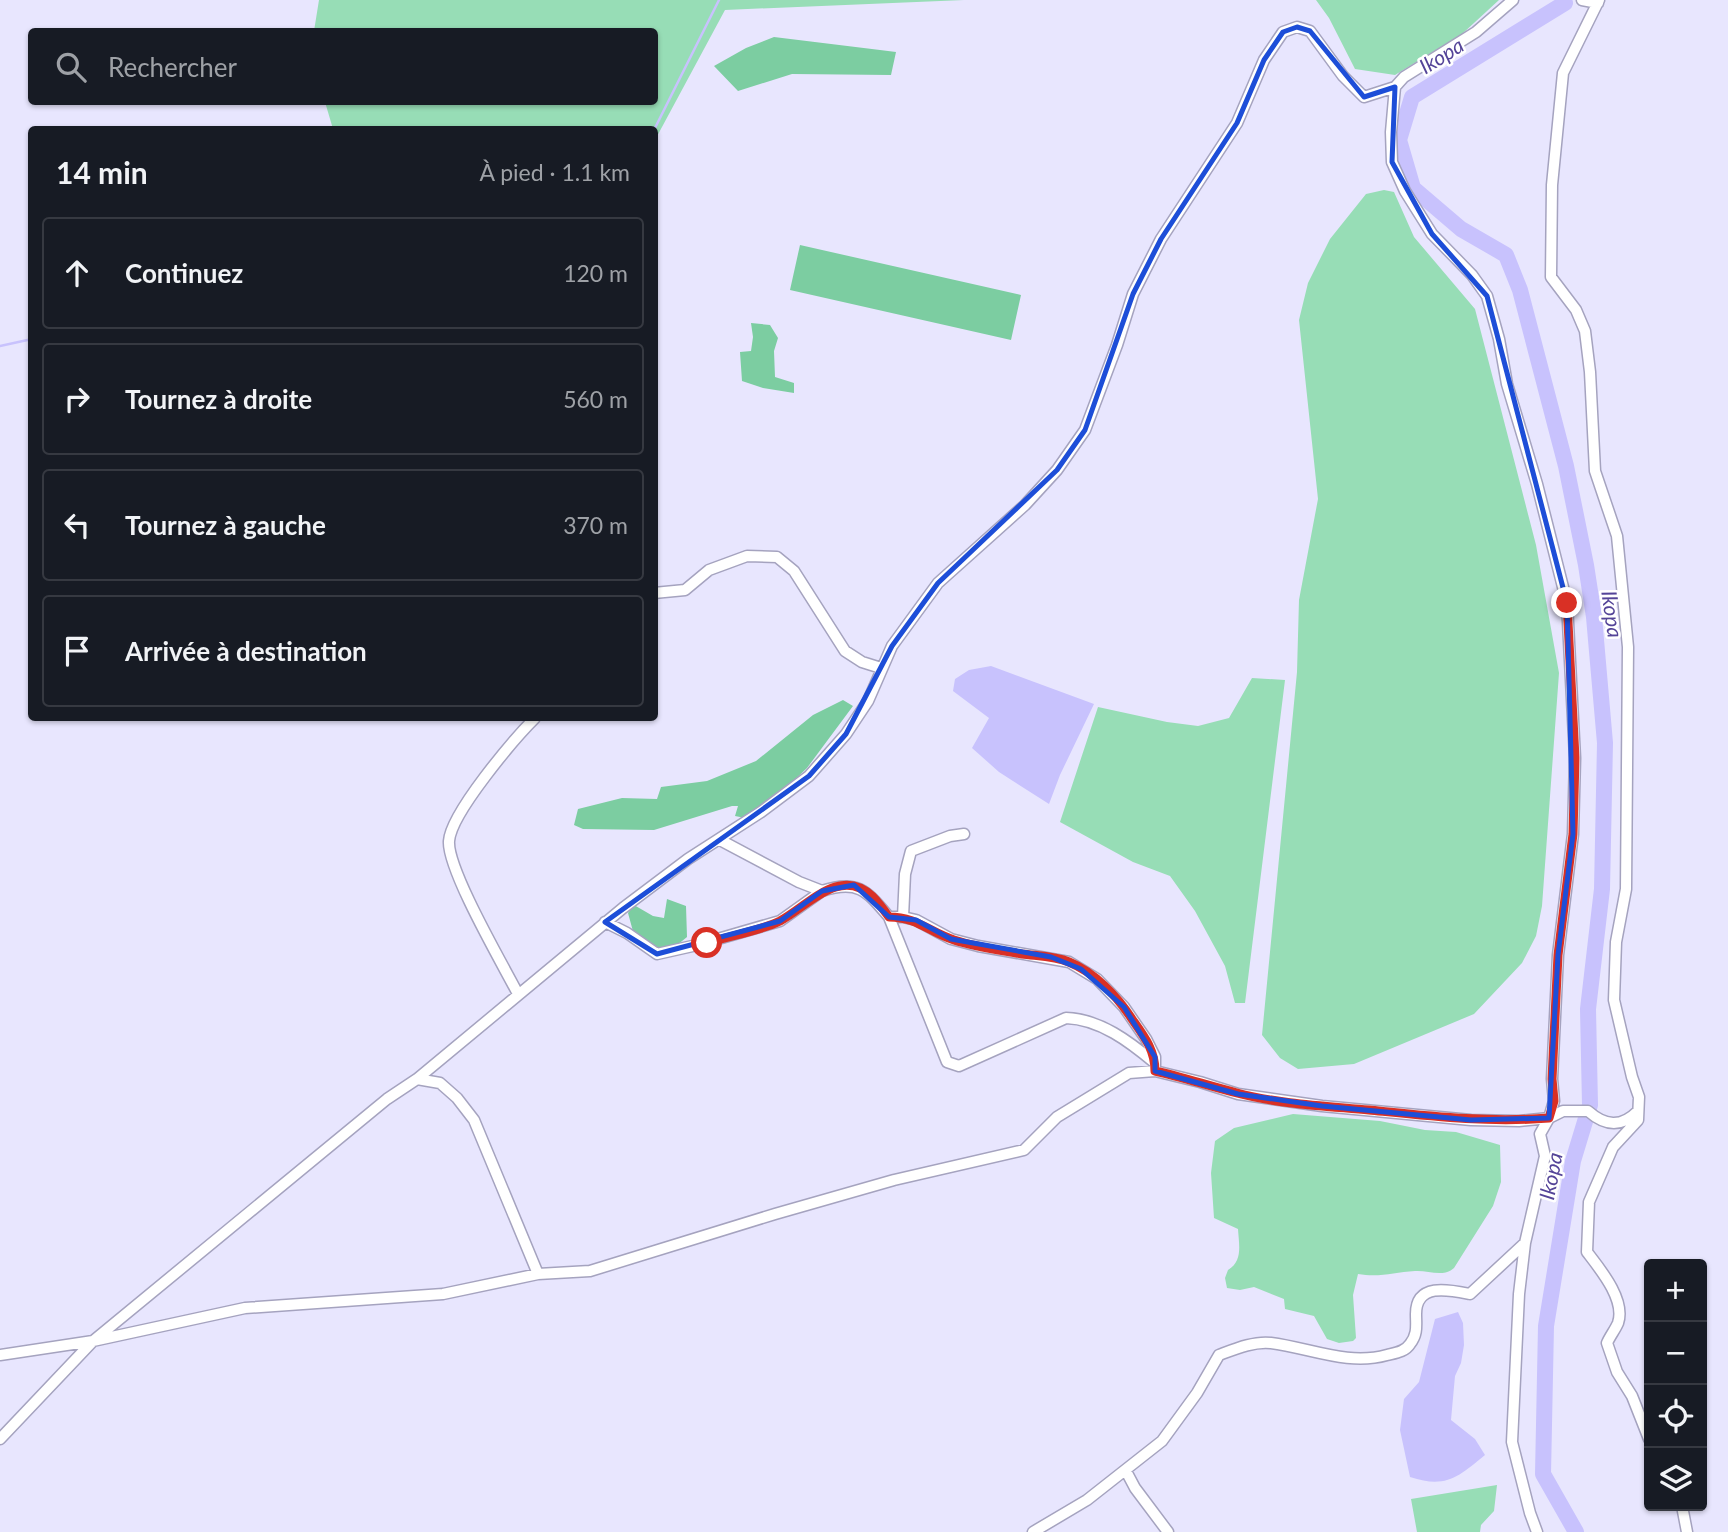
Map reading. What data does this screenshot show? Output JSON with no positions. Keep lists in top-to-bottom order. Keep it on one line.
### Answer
{"water":["Ikopa"],"page":{"search":"Rechercher","heading":["14 min","À pied · 1.1 km"],"list":[["Continuez","120 m"],["Tournez à droite","560 m"],["Tournez à gauche","370 m"],"Arrivée à destination"],"map_buttons":["+","−"]}}
